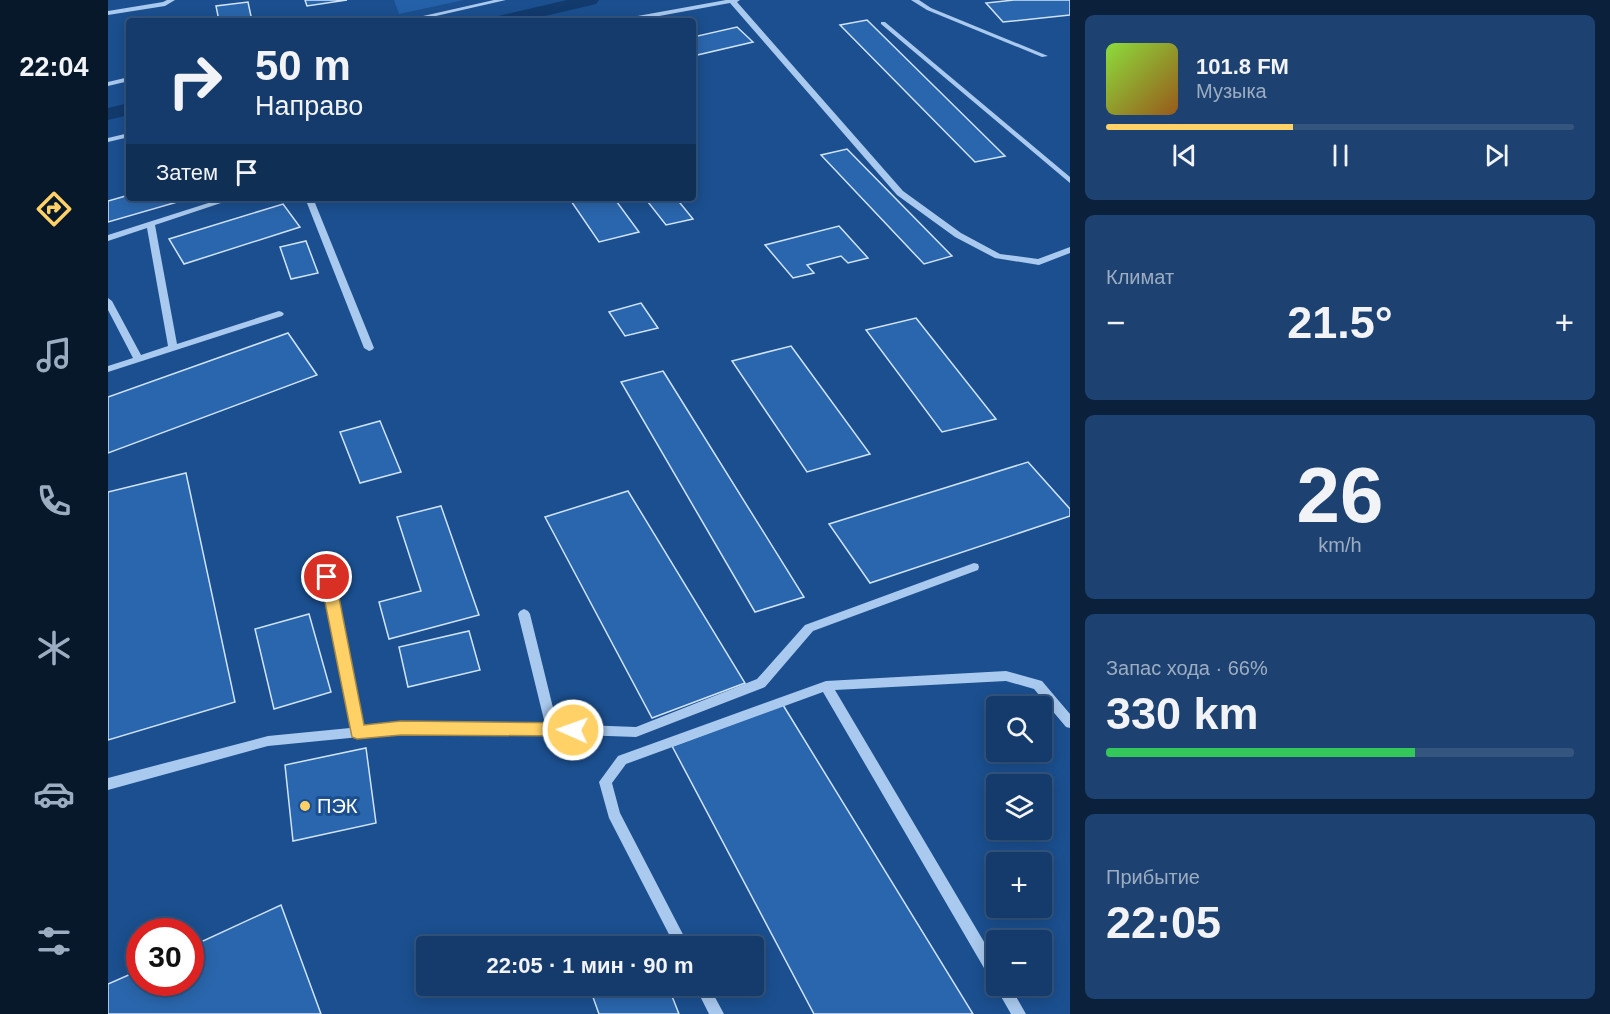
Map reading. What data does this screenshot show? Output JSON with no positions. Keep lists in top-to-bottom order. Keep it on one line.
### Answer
{"places":["ПЭК"],"page":{"tabs":"22:04","turn":["50 m","Направо"],"song":["101.8 FM","Музыка"],"then":"Затем","tile":["Климат",["26","km/h"],["Запас хода · 66%","330 km"],["Прибытие","22:05"]],"heat":["−","21.5°","+"],"map_buttons":["+","−"],"limit":"30","trip":"22:05 · 1 мин · 90 m"}}
